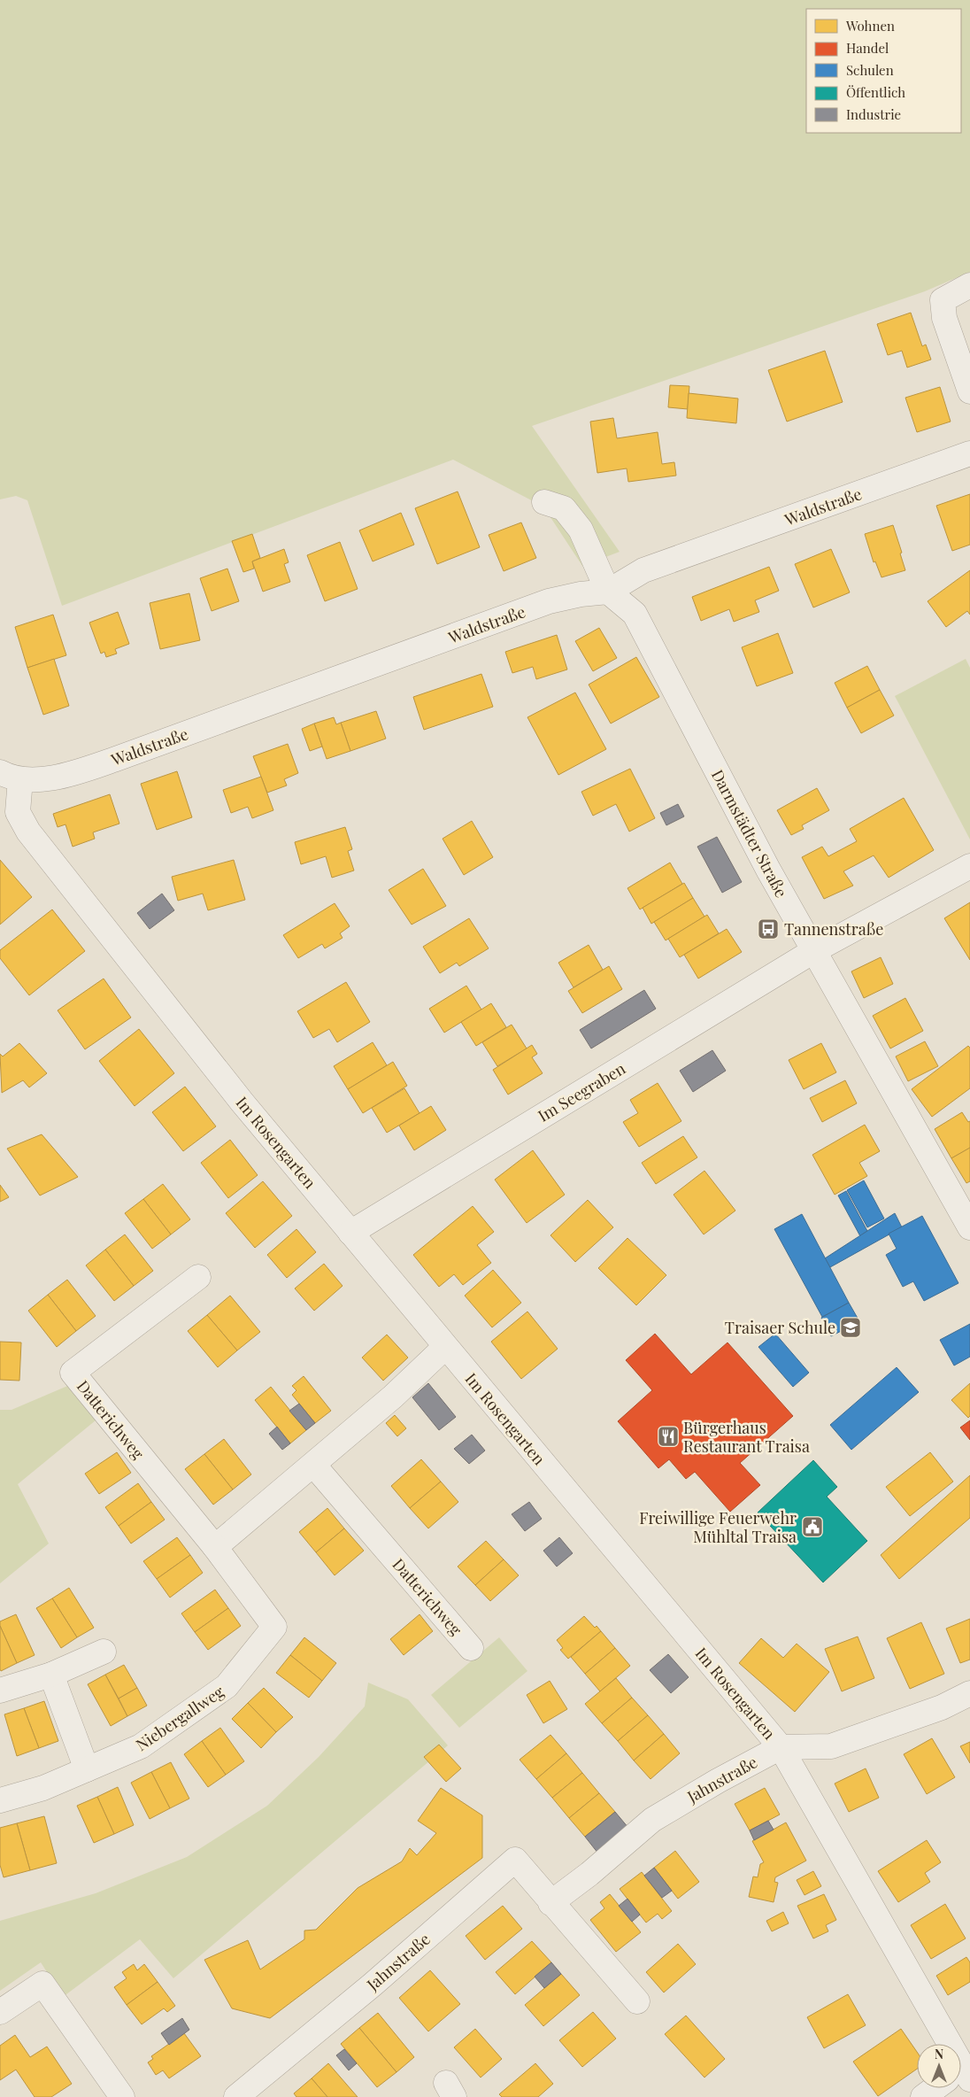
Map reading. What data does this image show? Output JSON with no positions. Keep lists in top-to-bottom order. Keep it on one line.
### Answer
{"streets":{"street":["Waldstraße","Darmstädter Straße","Im Seegraben","Im Rosengarten","Datterichweg","Niebergallweg","Jahnstraße"]},"crossings":[["Waldstraße","Darmstädter Straße"],["Waldstraße","Im Rosengarten"],["Darmstädter Straße","Im Seegraben"],["Im Seegraben","Im Rosengarten"],["Im Rosengarten","Jahnstraße"],["Datterichweg","Niebergallweg"]],"places":{"bus stop":["Tannenstraße"],"school or university":["Traisaer Schule"],"restaurant":["Bürgerhaus Restaurant Traisa"],"public building":["Freiwillige Feuerwehr Mühltal Traisa"]},"legend":["Wohnen","Handel","Schulen","Öffentlich","Industrie"],"north":"top"}
